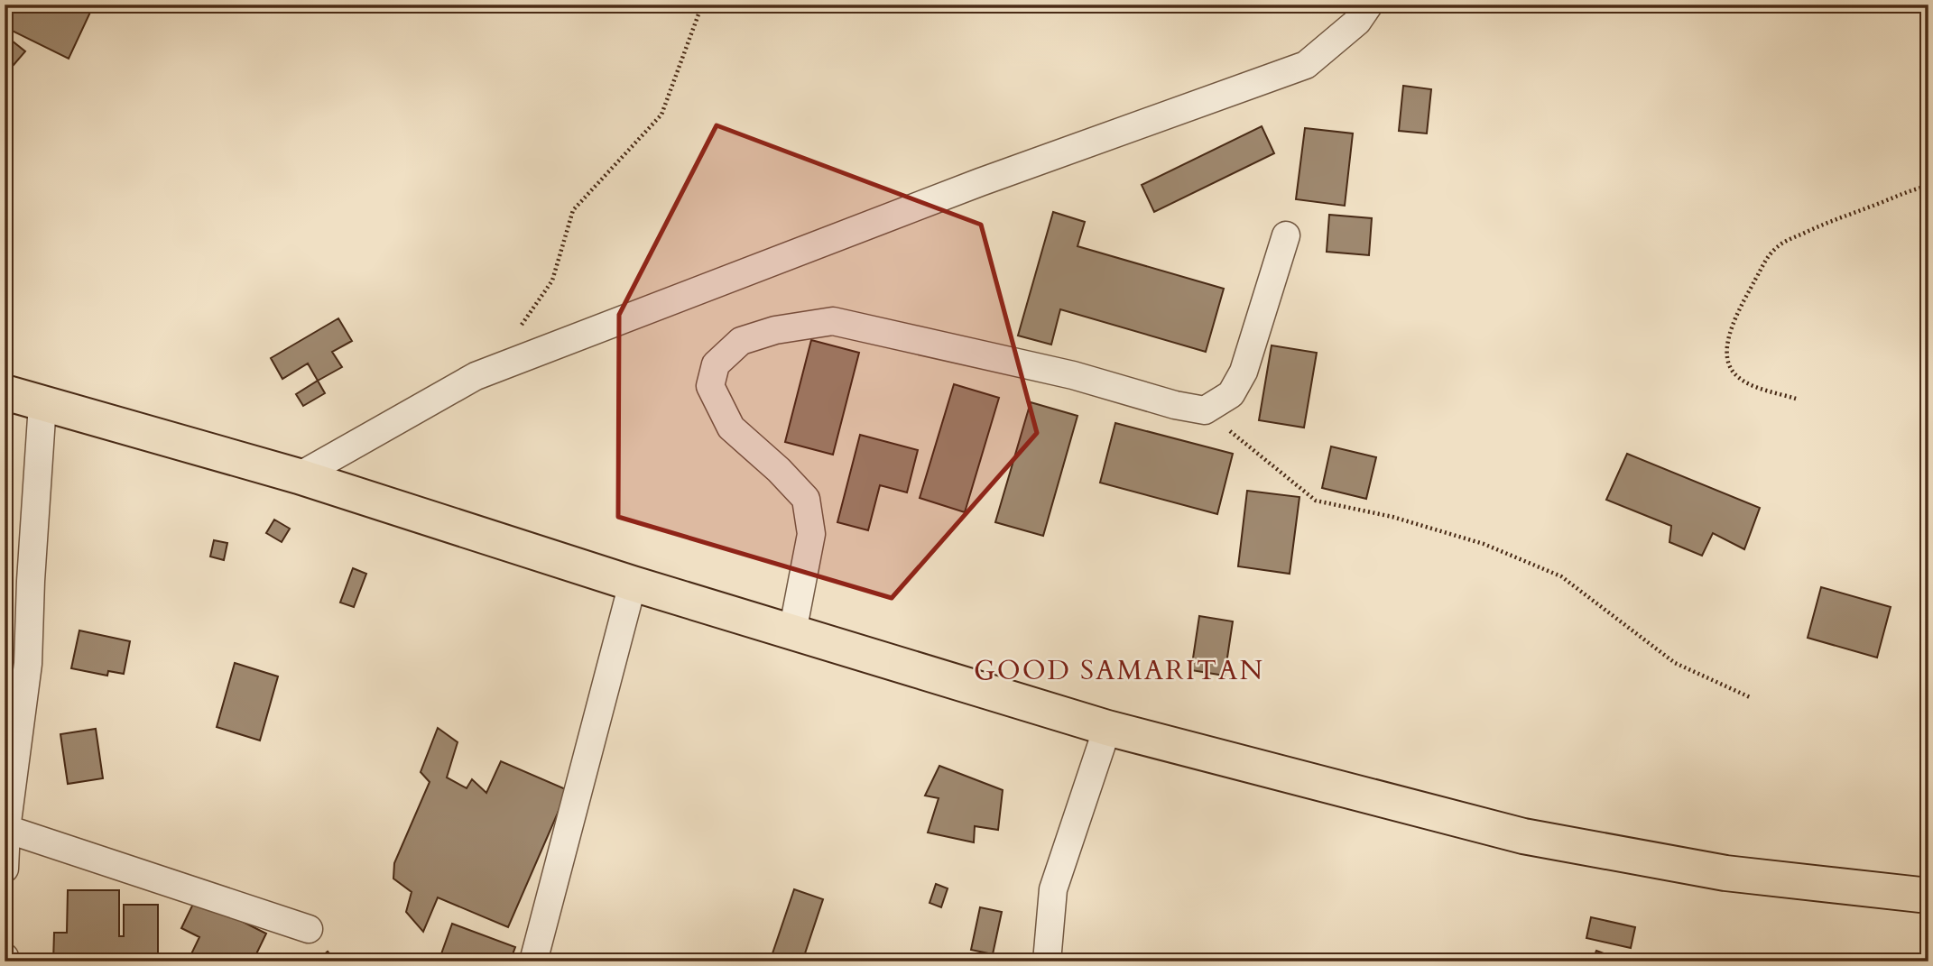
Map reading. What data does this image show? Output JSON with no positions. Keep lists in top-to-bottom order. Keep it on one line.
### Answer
{"districts":["GOOD SAMARITAN"]}
